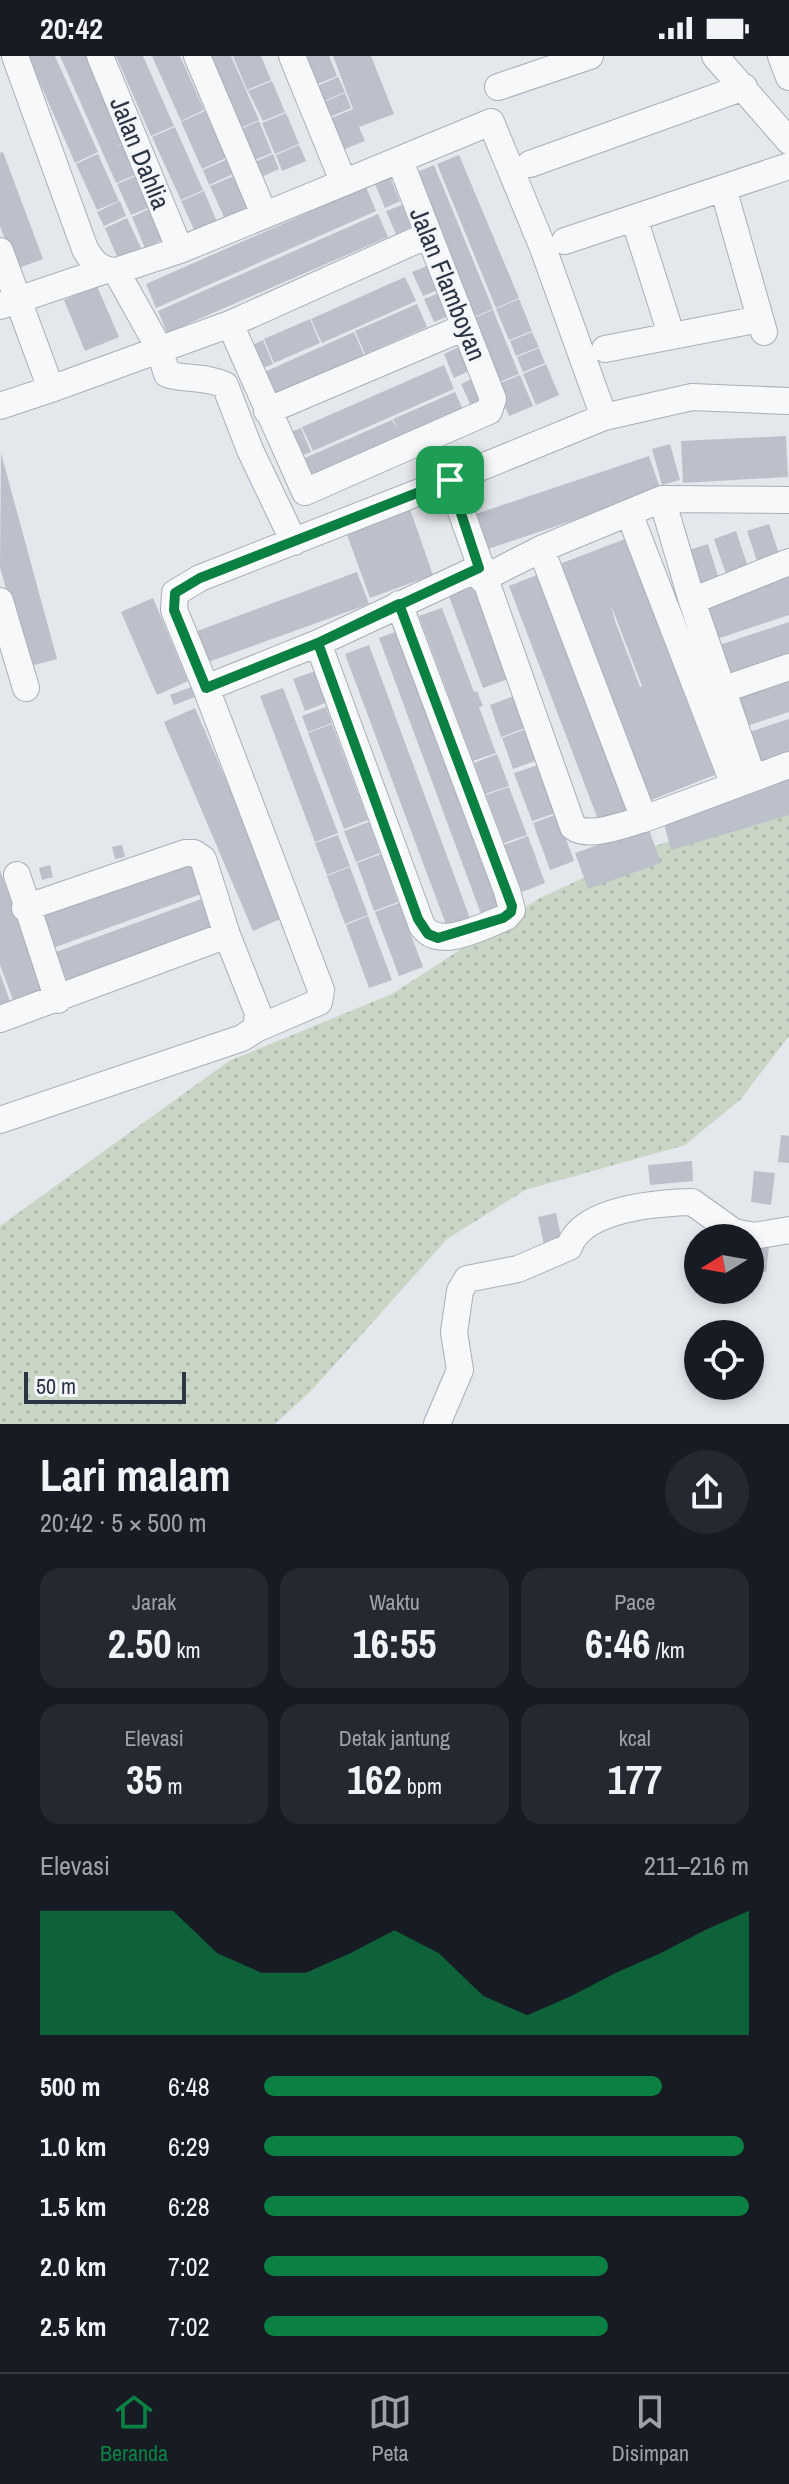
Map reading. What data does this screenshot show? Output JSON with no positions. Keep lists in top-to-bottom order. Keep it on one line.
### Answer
{"streets":{"street":["Jalan Dahlia","Jalan Flamboyan"]},"scale_bar":"50 m","north":"left","page":{"status":"20:42","scale":"50 m","heading":["Lari malam","20:42 · 5 × 500 m"],"stats":[["Jarak","2.50 km"],["Waktu","16:55"],["Pace","6:46 /km"],["Elevasi","35 m"],["Detak jantung","162 bpm"],["kcal","177"]],"chart":["Elevasi","211–216 m"],"list":[{"name":"500 m","note":"6:48"},{"name":"1.0 km","note":"6:29"},{"name":"1.5 km","note":"6:28"},{"name":"2.0 km","note":"7:02"},{"name":"2.5 km","note":"7:02"}],"tabs":["Beranda","Peta","Disimpan"]}}
